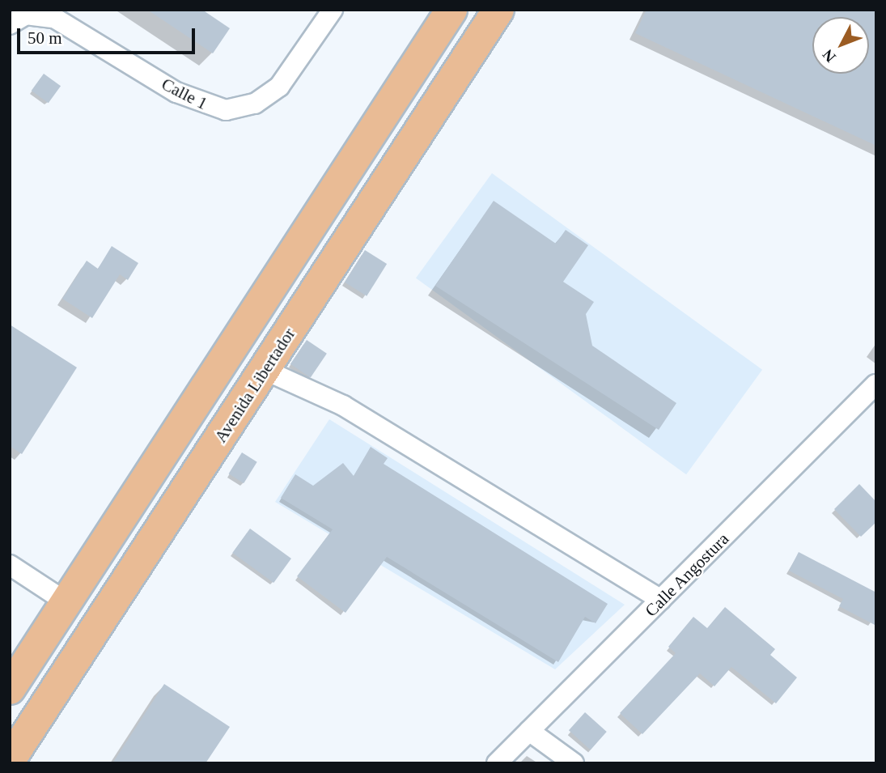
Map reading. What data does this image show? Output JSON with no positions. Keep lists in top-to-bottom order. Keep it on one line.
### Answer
{"streets":{"main road":["Avenida Libertador"],"street":["Calle 1","Calle Angostura"]},"scale_bar":"50 m","north":"bottom left"}
